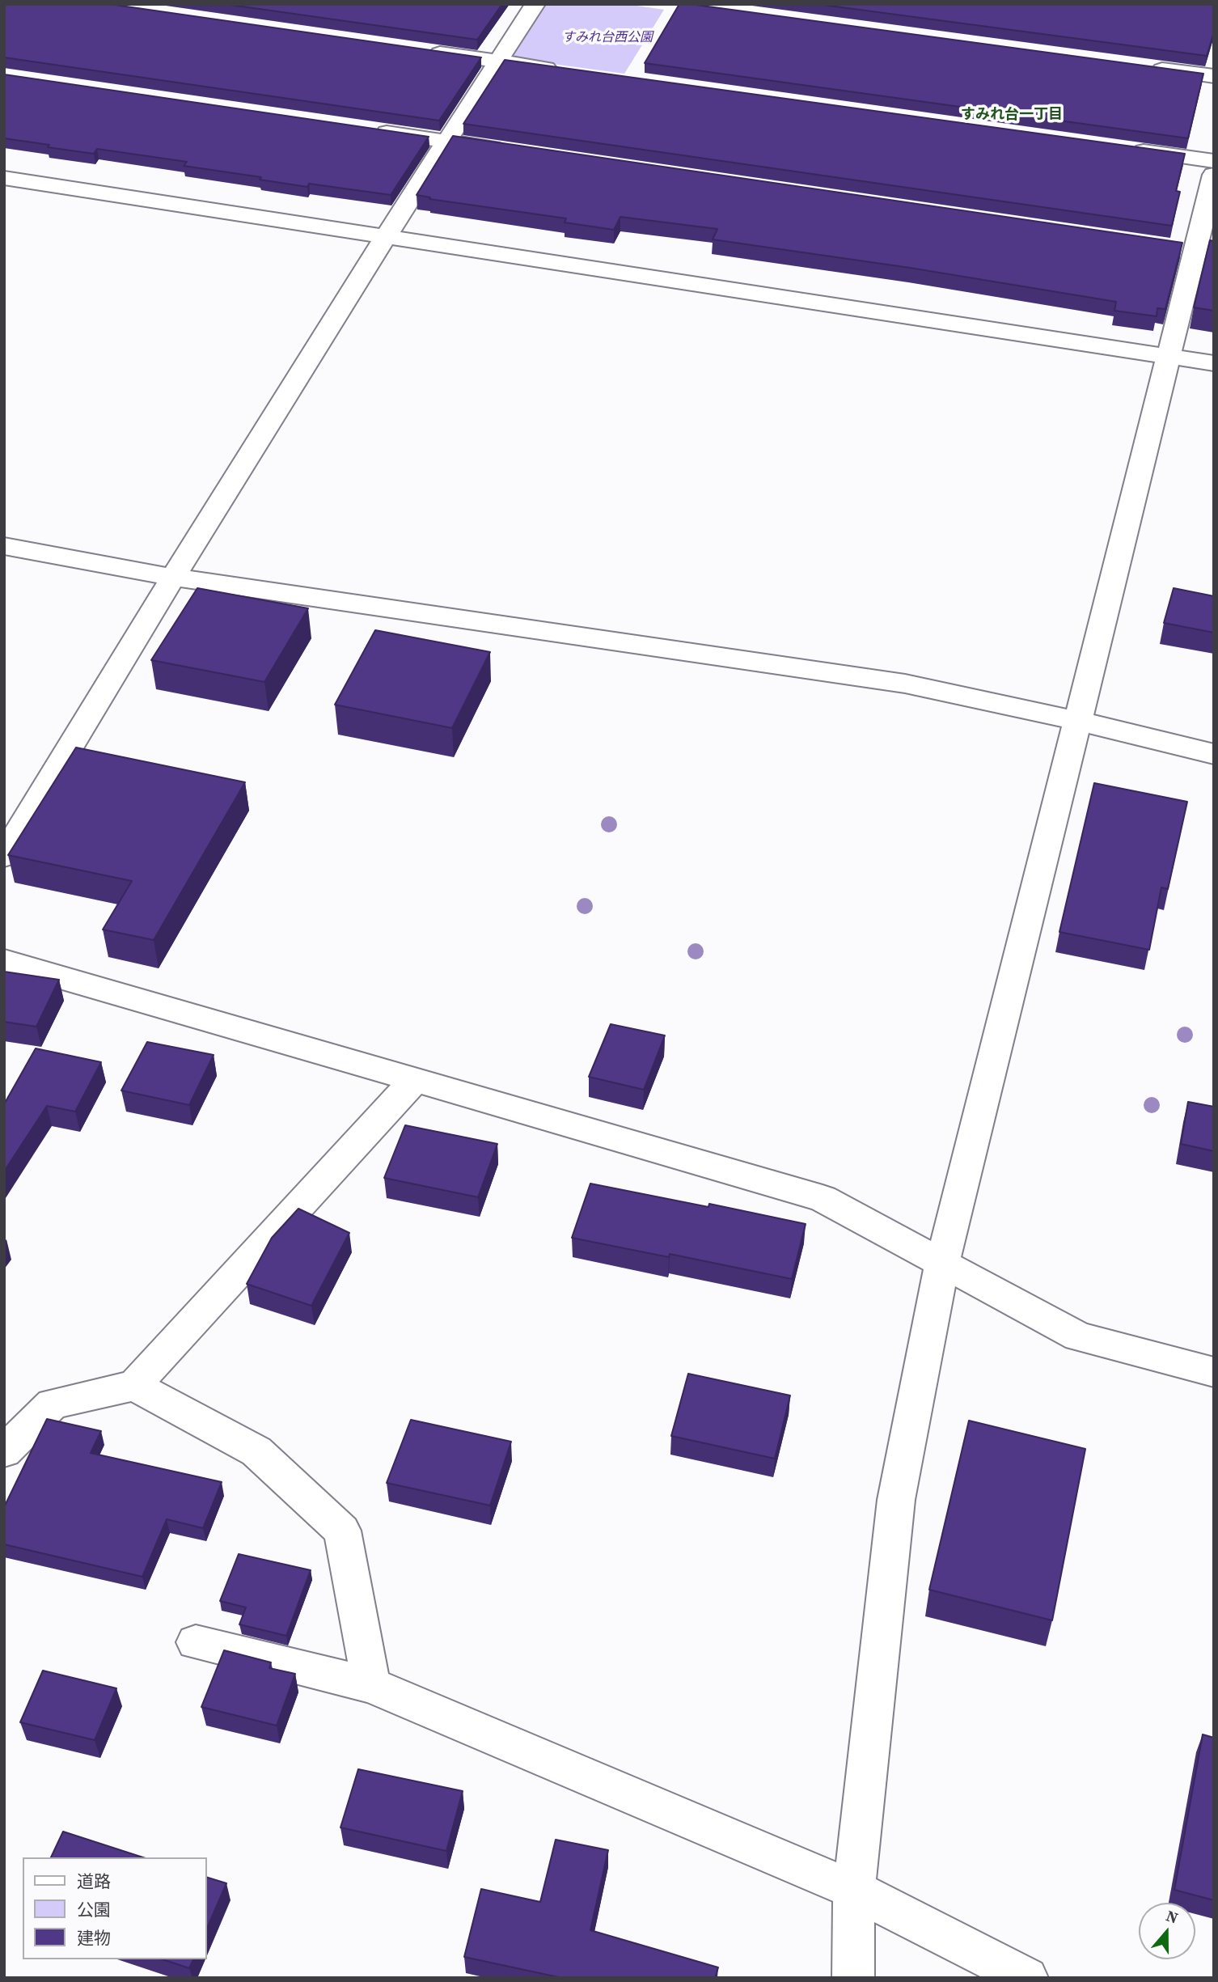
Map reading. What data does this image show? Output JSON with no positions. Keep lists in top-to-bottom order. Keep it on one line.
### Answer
{"districts":["すみれ台一丁目"],"parks":["すみれ台西公園"],"legend":["道路","公園","建物"],"north":"top"}
